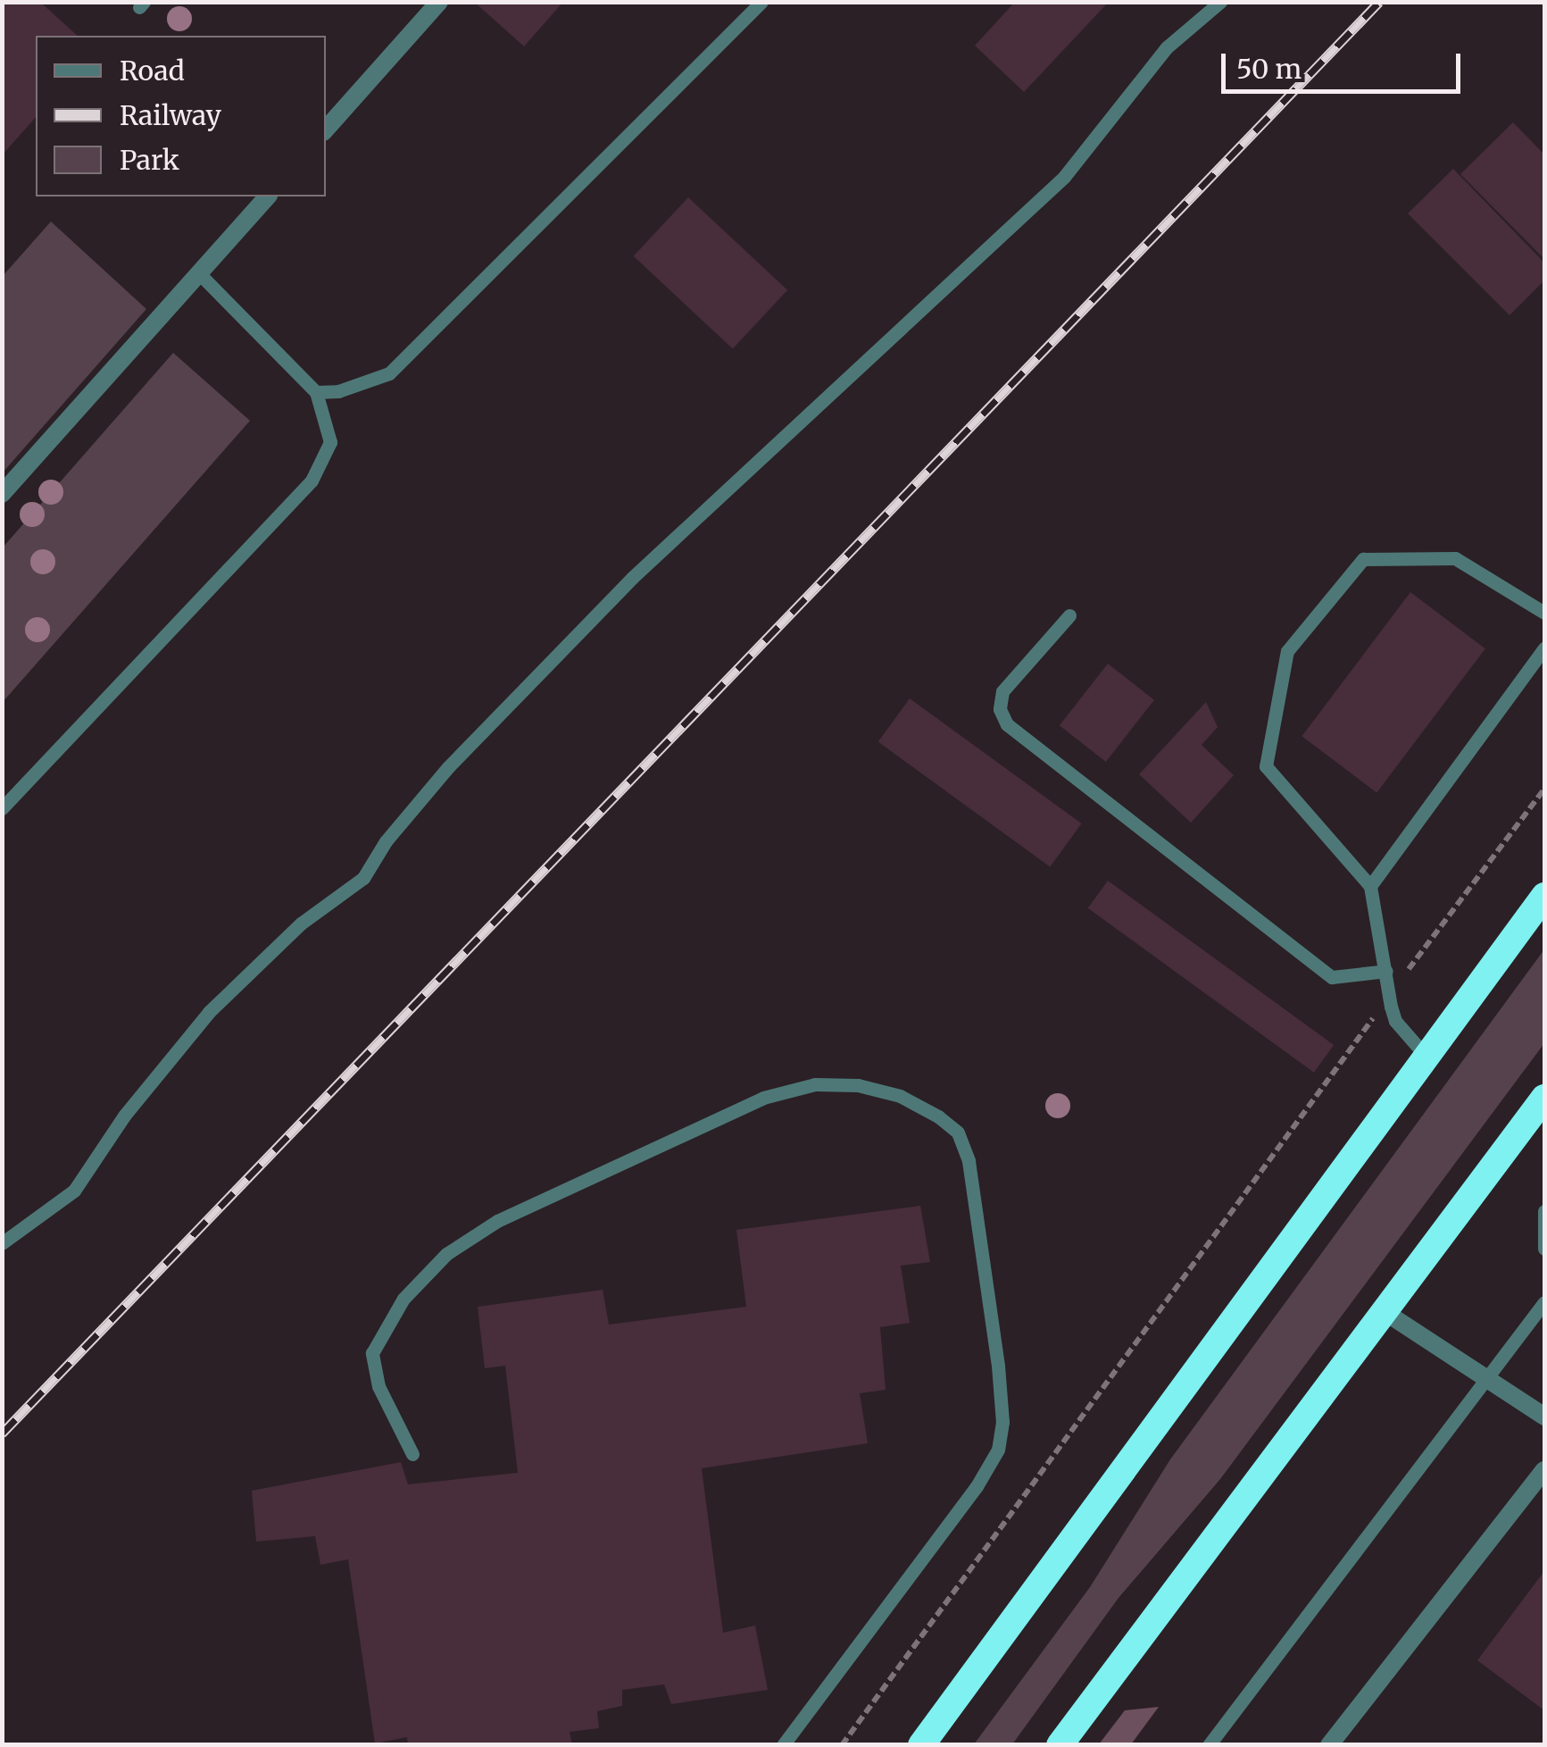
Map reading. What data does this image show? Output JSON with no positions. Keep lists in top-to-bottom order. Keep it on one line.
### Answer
{"legend":["Road","Railway","Park"],"scale_bar":"50 m"}
